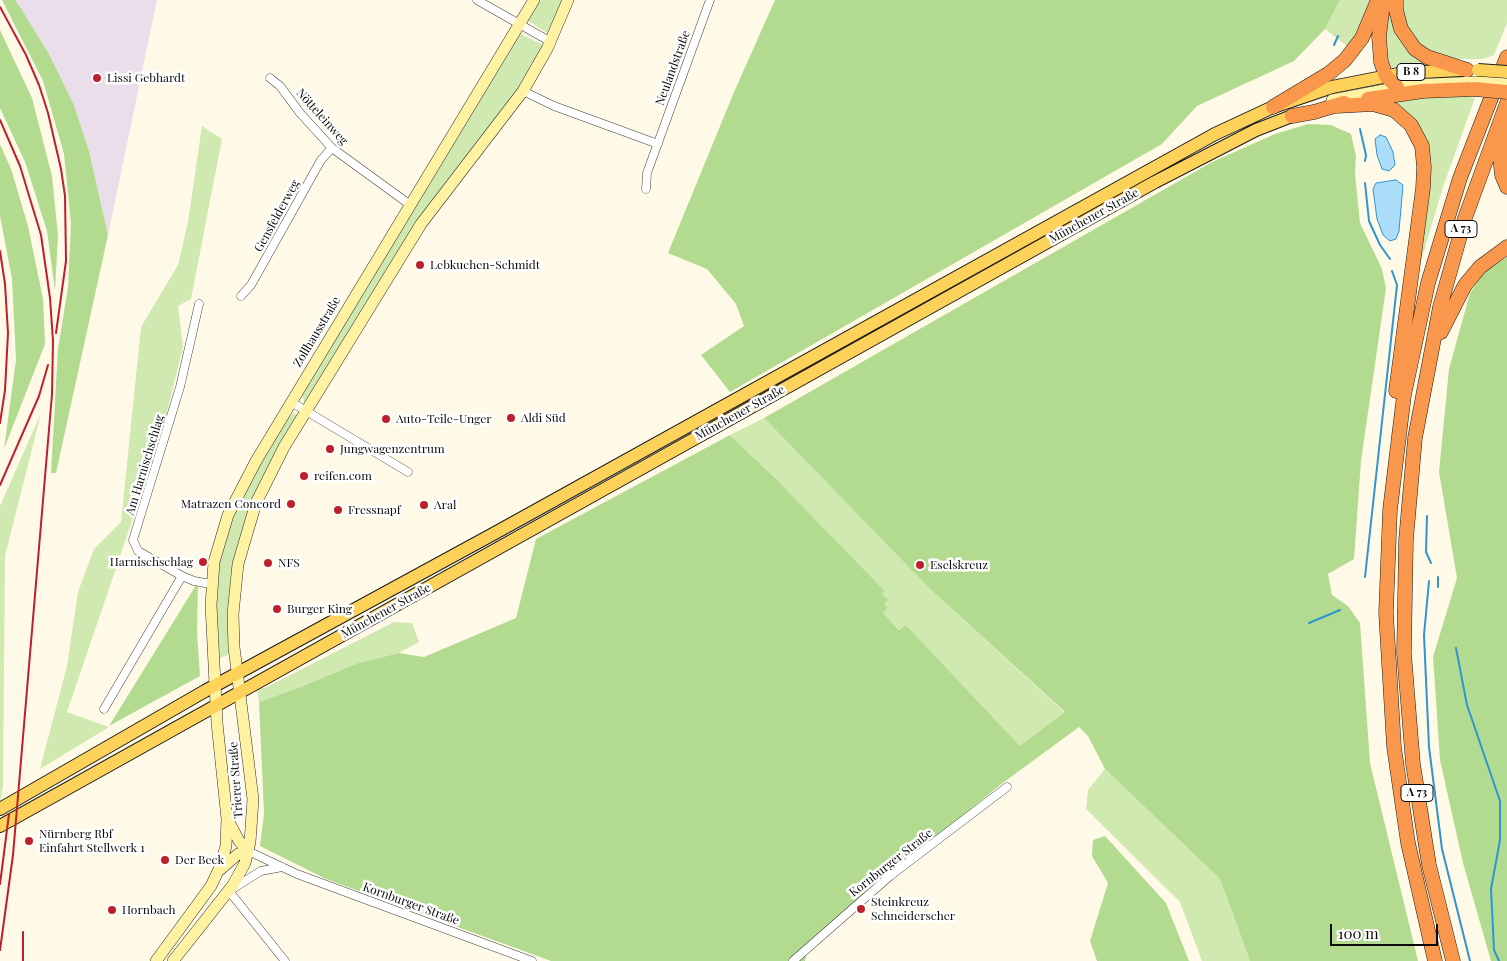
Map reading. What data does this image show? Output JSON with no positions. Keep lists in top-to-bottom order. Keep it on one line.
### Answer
{"streets":{"highway":["A 73"],"main road":["B 8","Münchener Straße","Zollhausstraße","Trierer Straße"],"street":["Neulandstraße","Nötteleinweg","Gensfelderweg","Am Harnischschlag","Kornburger Straße"]},"crossings":[["B 8","A 73"],["Nötteleinweg","Gensfelderweg"],["Nötteleinweg","Zollhausstraße"],["Münchener Straße","Zollhausstraße"],["Münchener Straße","Trierer Straße"],["Zollhausstraße","Am Harnischschlag"],["Zollhausstraße","Trierer Straße"],["Trierer Straße","Kornburger Straße"]],"places":["Lissi Gebhardt","Lebkuchen-Schmidt","Aldi Süd","Auto-Teile-Unger","Jungwagenzentrum","reifen.com","Matrazen Concord","Aral","Fressnapf","Harnischschlag","NFS","Eselskreuz","Burger King","Nürnberg Rbf Einfahrt Stellwerk 1","Der Beck","Steinkreuz Schneiderscher","Hornbach"],"scale_bar":"100 m"}
